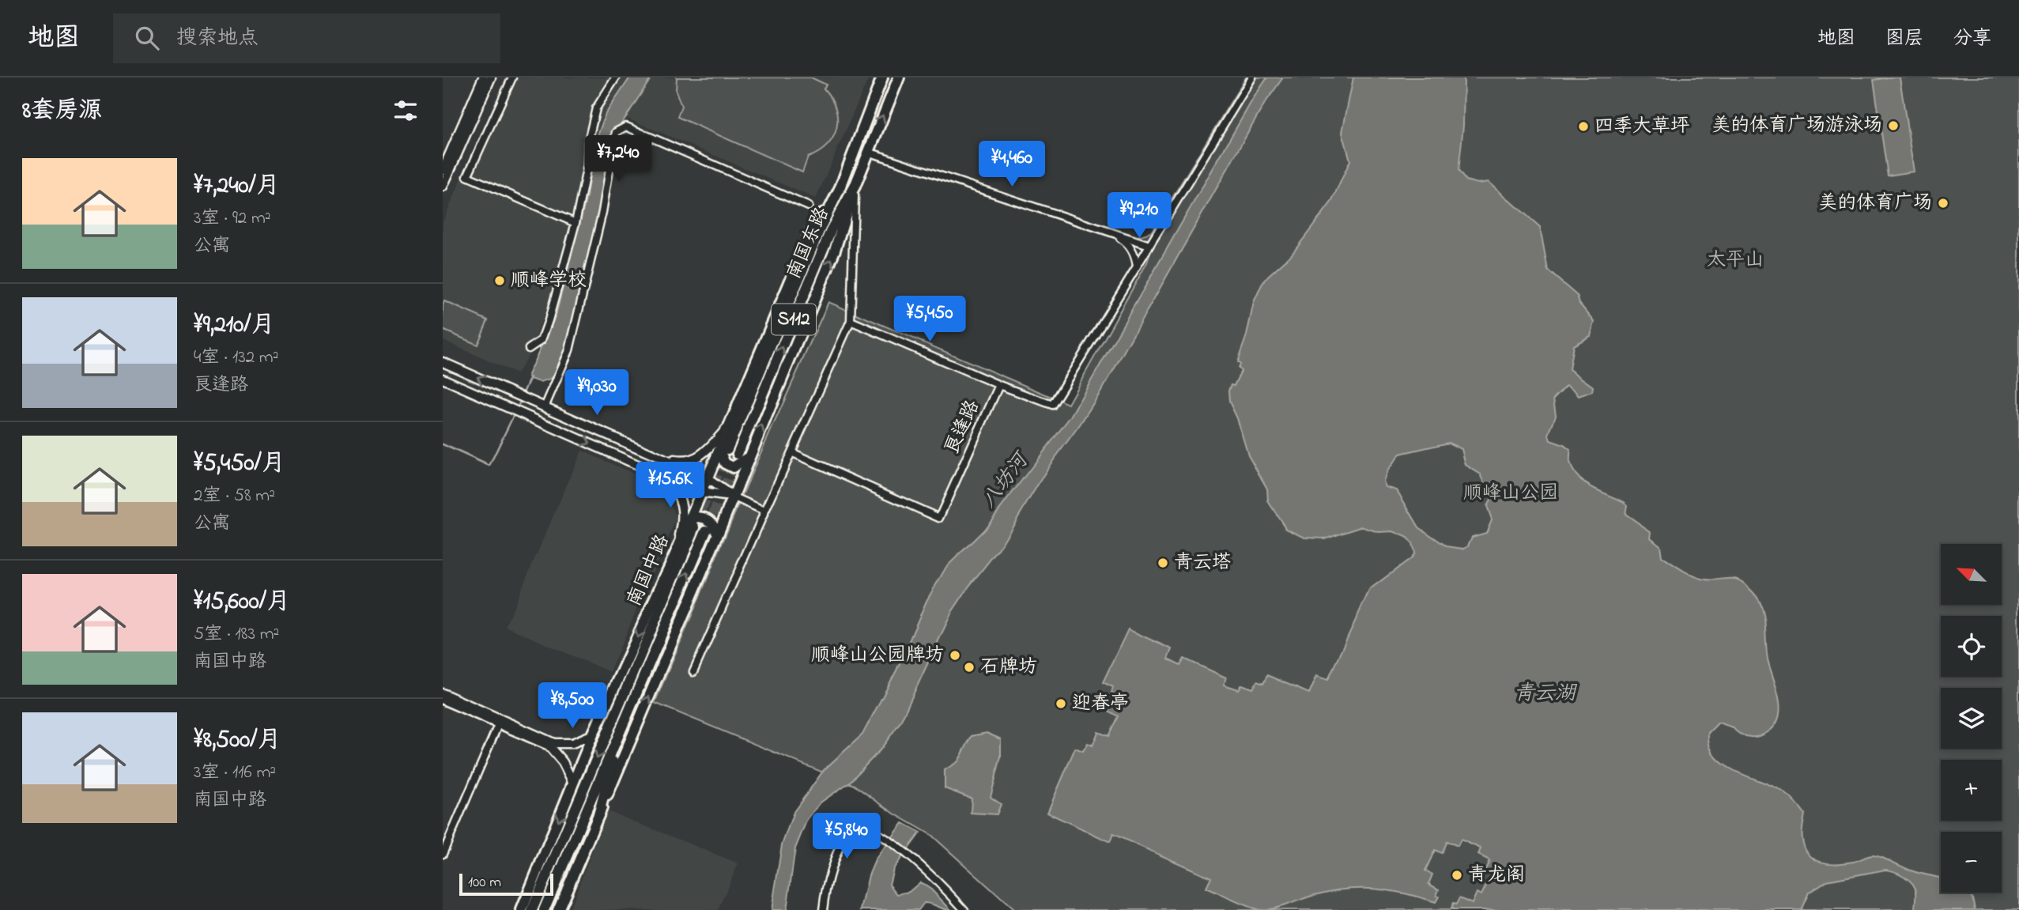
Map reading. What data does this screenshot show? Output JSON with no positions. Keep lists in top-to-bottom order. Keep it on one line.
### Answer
{"streets":{"main road":["南国东路","S112","南国中路"],"street":["良逢路"]},"crossings":[["南国东路","南国中路"]],"water":["八坊河","青云湖"],"parks":["太平山","顺峰山公园"],"places":["美的体育广场游泳场","四季大草坪","美的体育广场","顺峰学校","青云塔","顺峰山公园牌坊","石牌坊","迎春亭","青龙阁"],"scale_bar":"100 m","north":"top left","page":{"header":"地图","search":"搜索地点","nav":["地图","图层","分享"],"heading":"8套房源","price":["¥7,240","¥4,460","¥9,210","¥5,450","¥9,030","¥15.6K","¥8,500","¥5,840"],"list":[{"name":"¥7,240/月","note":"3室 · 92 m² · 公寓"},{"name":"¥9,210/月","note":"4室 · 132 m² · 良逢路"},{"name":"¥5,450/月","note":"2室 · 58 m² · 公寓"},{"name":"¥15,600/月","note":"5室 · 183 m² · 南国中路"},{"name":"¥8,500/月","note":"3室 · 116 m² · 南国中路"}],"map_buttons":["+","−"],"scale":"100 m"}}
